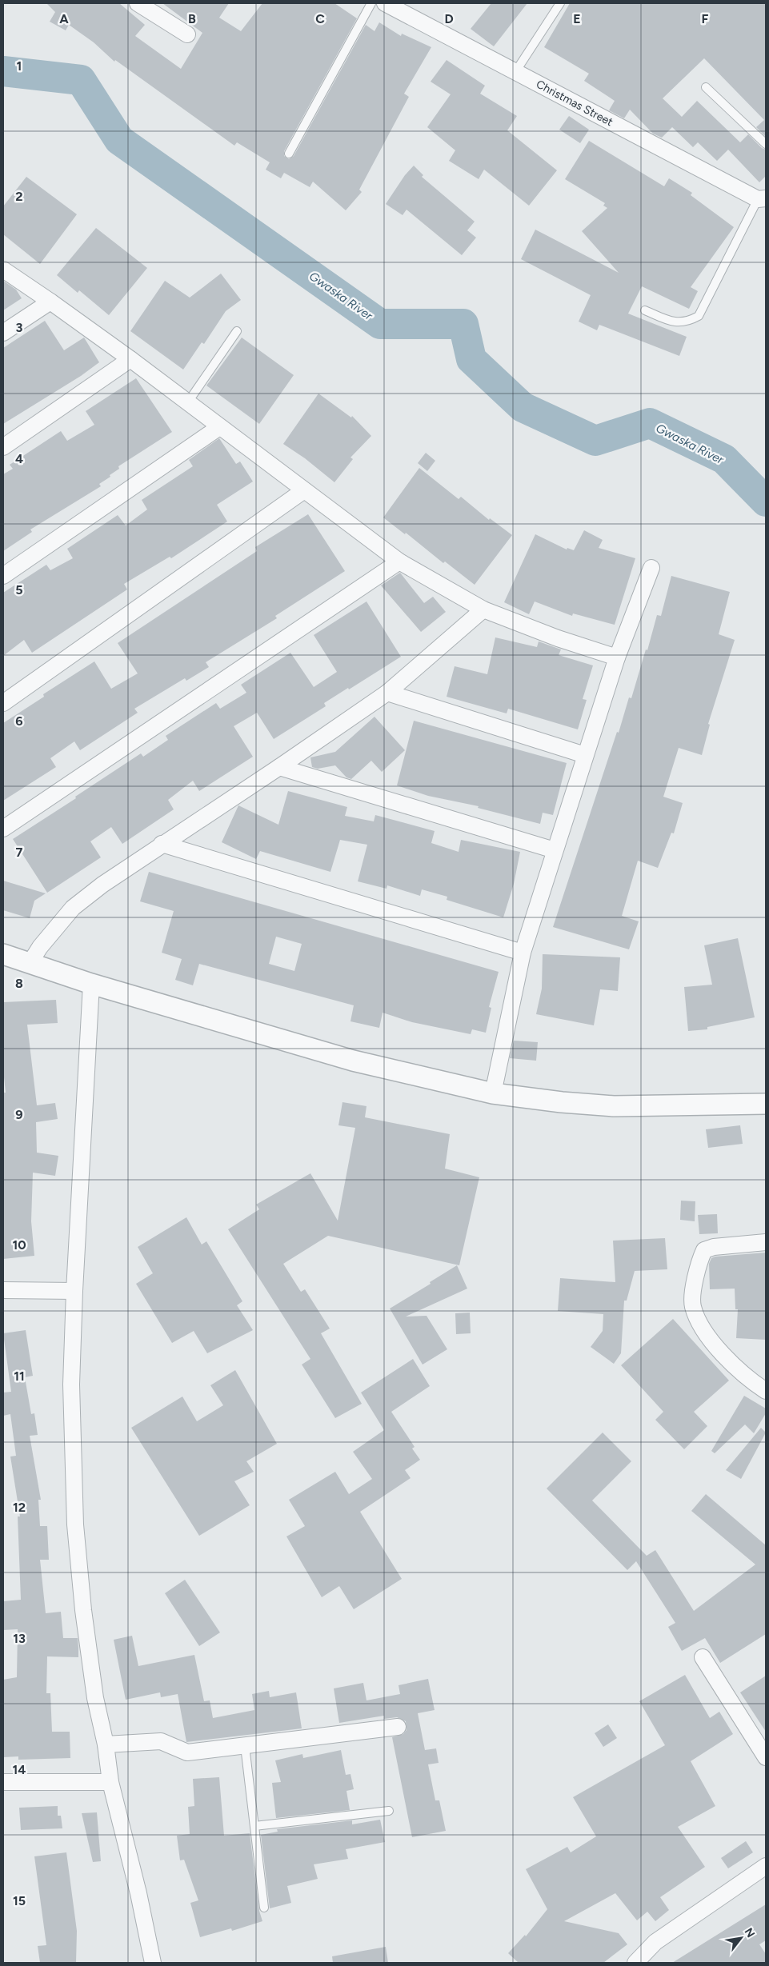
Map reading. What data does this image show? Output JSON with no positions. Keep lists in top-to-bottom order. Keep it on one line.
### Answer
{"streets":{"street":["Christmas Street"]},"water":["Gwaska River"],"north":"top right","grid":{"columns":["A","B","C","D","E","F"],"rows":["1","2","3","4","5","6","7","8","9","10","11","12","13","14","15"]}}
